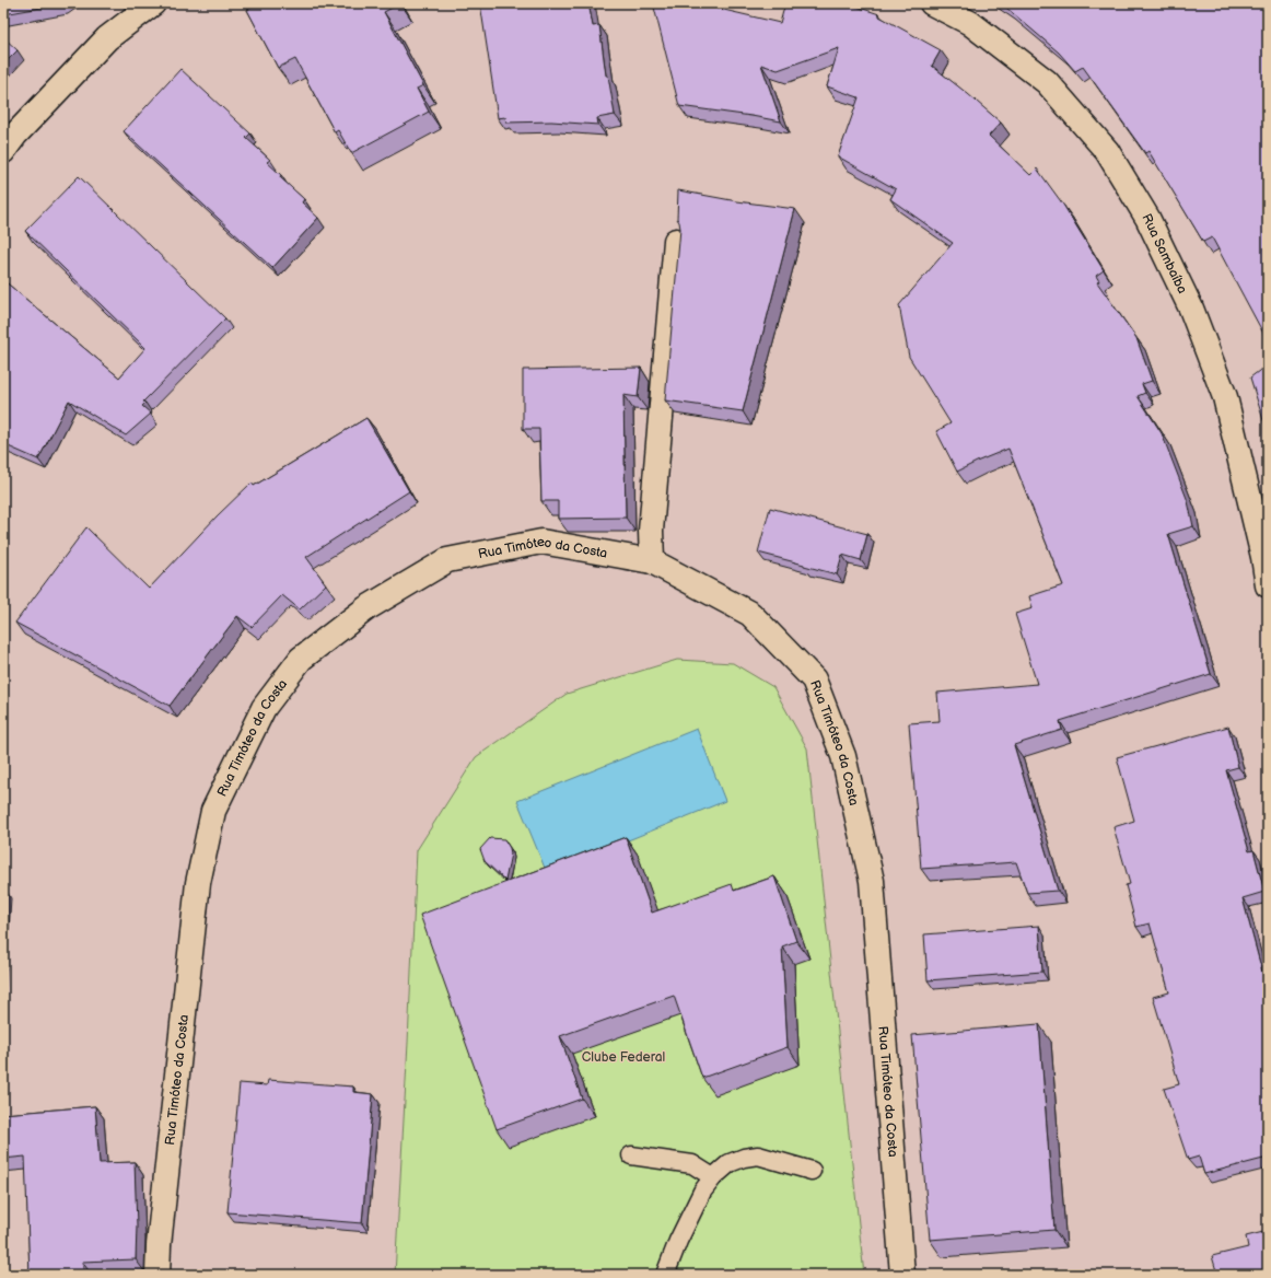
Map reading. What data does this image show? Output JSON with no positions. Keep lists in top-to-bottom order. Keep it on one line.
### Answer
{"streets":{"street":["Rua Sambaíba","Rua Timóteo da Costa"]},"parks":["Clube Federal"]}
